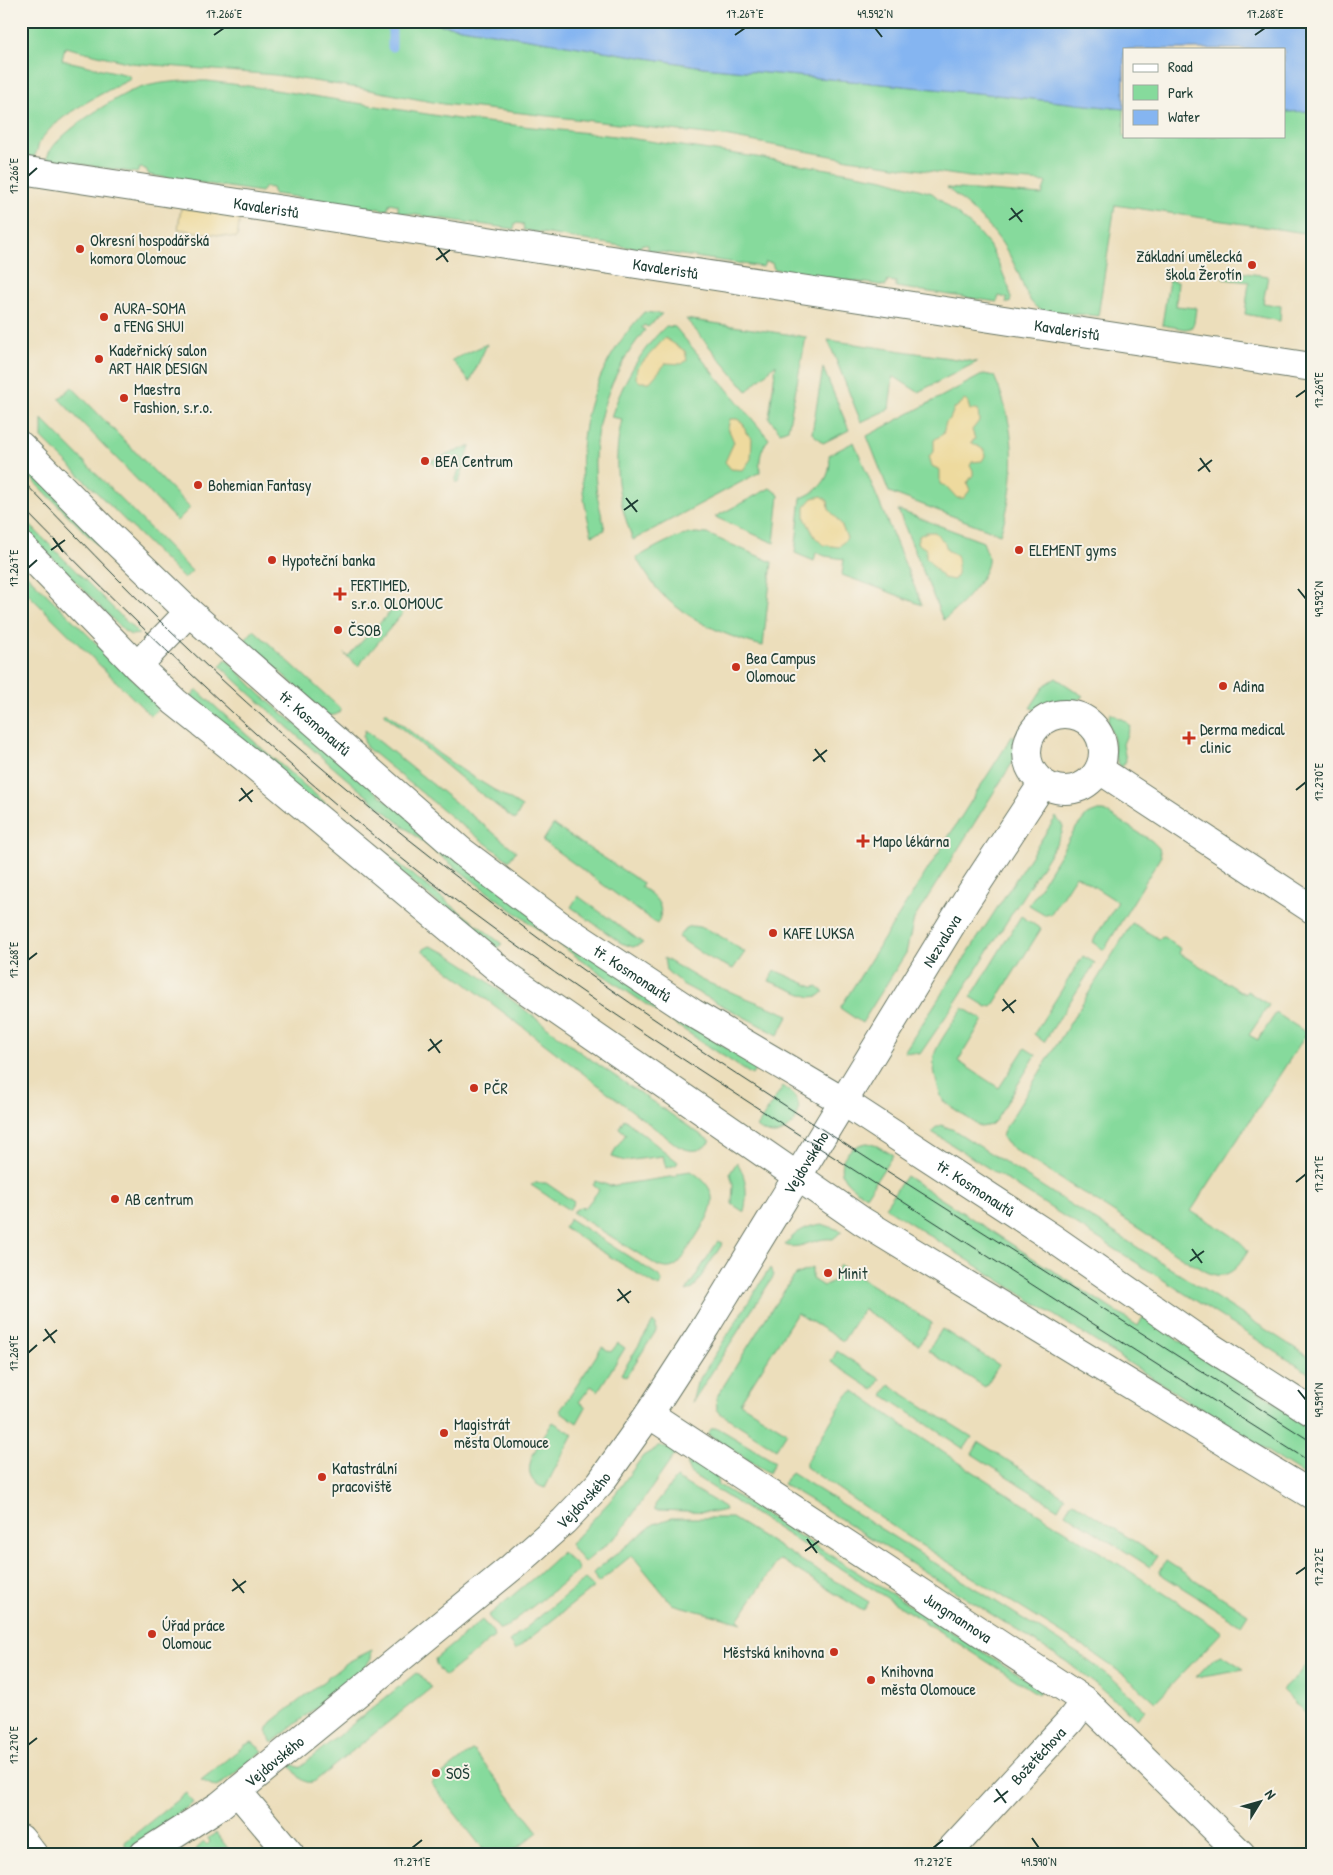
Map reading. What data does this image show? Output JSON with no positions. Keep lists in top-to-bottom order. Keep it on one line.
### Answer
{"streets":{"street":["Kavaleristů","tř. Kosmonautů","Nezvalova","Vejdovského","Jungmannova","Božetěchova"]},"crossings":[["tř. Kosmonautů","Nezvalova"],["tř. Kosmonautů","Vejdovského"],["Nezvalova","Vejdovského"],["Vejdovského","Jungmannova"],["Jungmannova","Božetěchova"]],"places":{"other":["Okresní hospodářská komora Olomouc","Základní umělecká škola Žerotín","AURA-SOMA a FENG SHUI","Kadeřnický salon ART HAIR DESIGN","Maestra Fashion, s.r.o.","BEA Centrum","Bohemian Fantasy","ELEMENT gyms","Hypoteční banka","ČSOB","Bea Campus Olomouc","Adina","KAFE LUKSA","PČR","AB centrum","Minit","Magistrát města Olomouce","Katastrální pracoviště","Úřad práce Olomouc","Městská knihovna","Knihovna města Olomouce","SOŠ"],"health":["FERTIMED, s.r.o. OLOMOUC","Derma medical clinic","Mapo lékárna"]},"legend":["Road","Park","Water"],"north":"top right","coordinates":["17.266°E","17.267°E","49.592°N","17.268°E","17.269°E","17.270°E","17.271°E","49.591°N","17.272°E","49.590°N"]}
